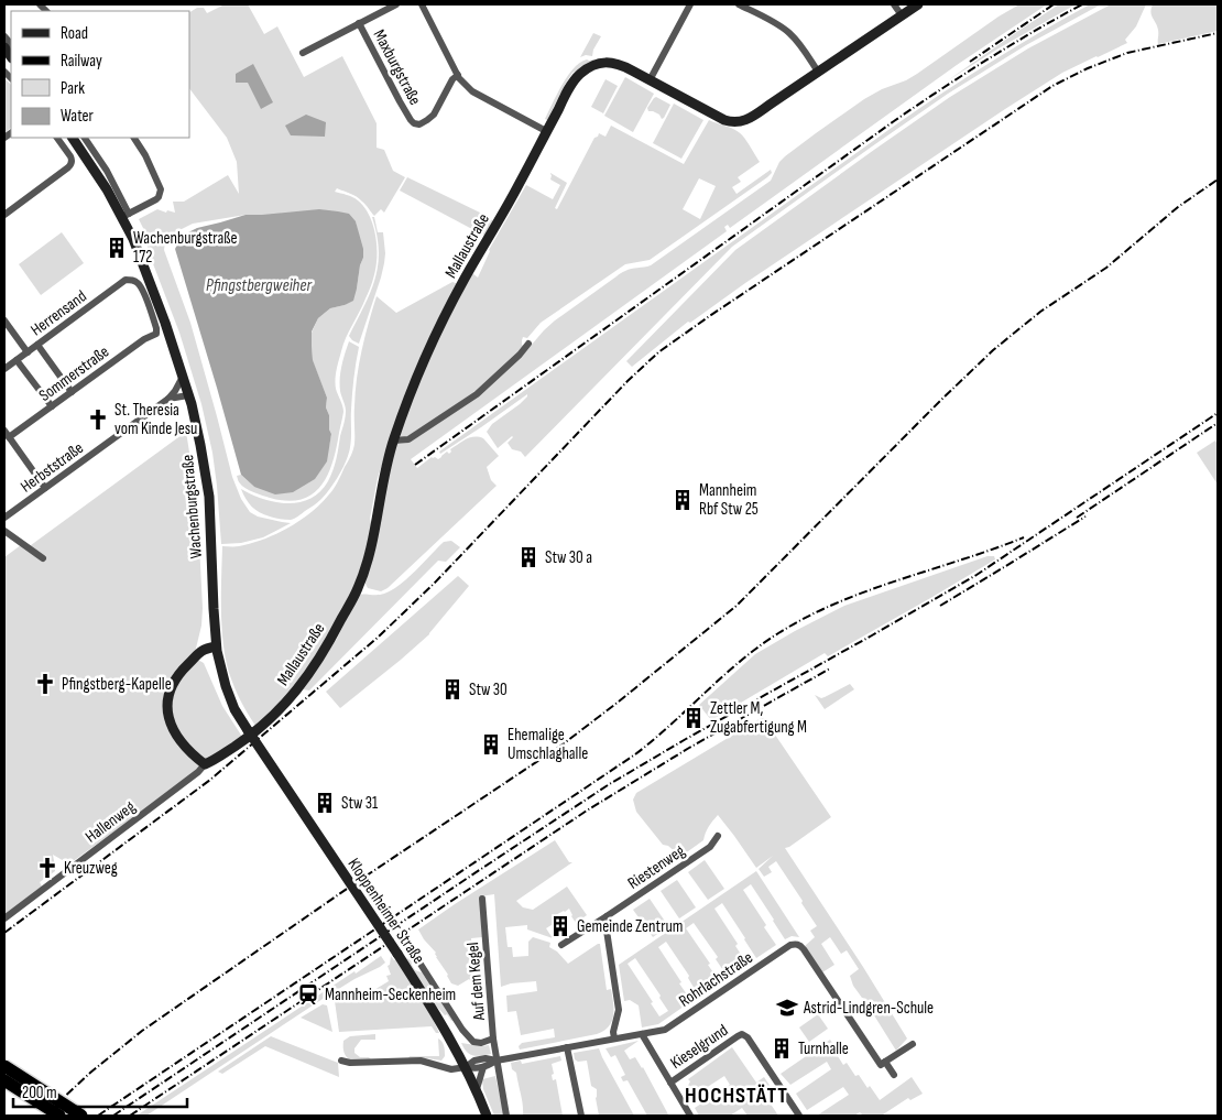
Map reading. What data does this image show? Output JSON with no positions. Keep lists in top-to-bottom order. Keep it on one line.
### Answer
{"streets":{"street":["Maxburgstraße","Mallaustraße","Herrensand","Sommerstraße","Herbststraße","Wachenburgstraße","Hallenweg","Riestenweg","Kloppenheimer Straße","Rohrlachstraße","Auf dem Kegel","Kieselgrund"]},"crossings":[["Mallaustraße","Hallenweg"],["Herrensand","Sommerstraße"],["Herbststraße","Wachenburgstraße"],["Wachenburgstraße","Kloppenheimer Straße"],["Kloppenheimer Straße","Rohrlachstraße"],["Rohrlachstraße","Auf dem Kegel"]],"districts":["HOCHSTÄTT"],"water":["Pfingstbergweiher"],"places":{"building":["Wachenburgstraße 172","Mannheim Rbf Stw 25","Stw 30 a","Stw 30","Zettler M, Zugabfertigung M","Ehemalige Umschlaghalle","Stw 31","Gemeinde Zentrum","Turnhalle"],"church":["St. Theresia vom Kinde Jesu","Pfingstberg-Kapelle","Kreuzweg"],"station":["Mannheim-Seckenheim"],"school or university":["Astrid-Lindgren-Schule"]},"legend":["Road","Railway","Park","Water"],"scale_bar":"200 m"}
